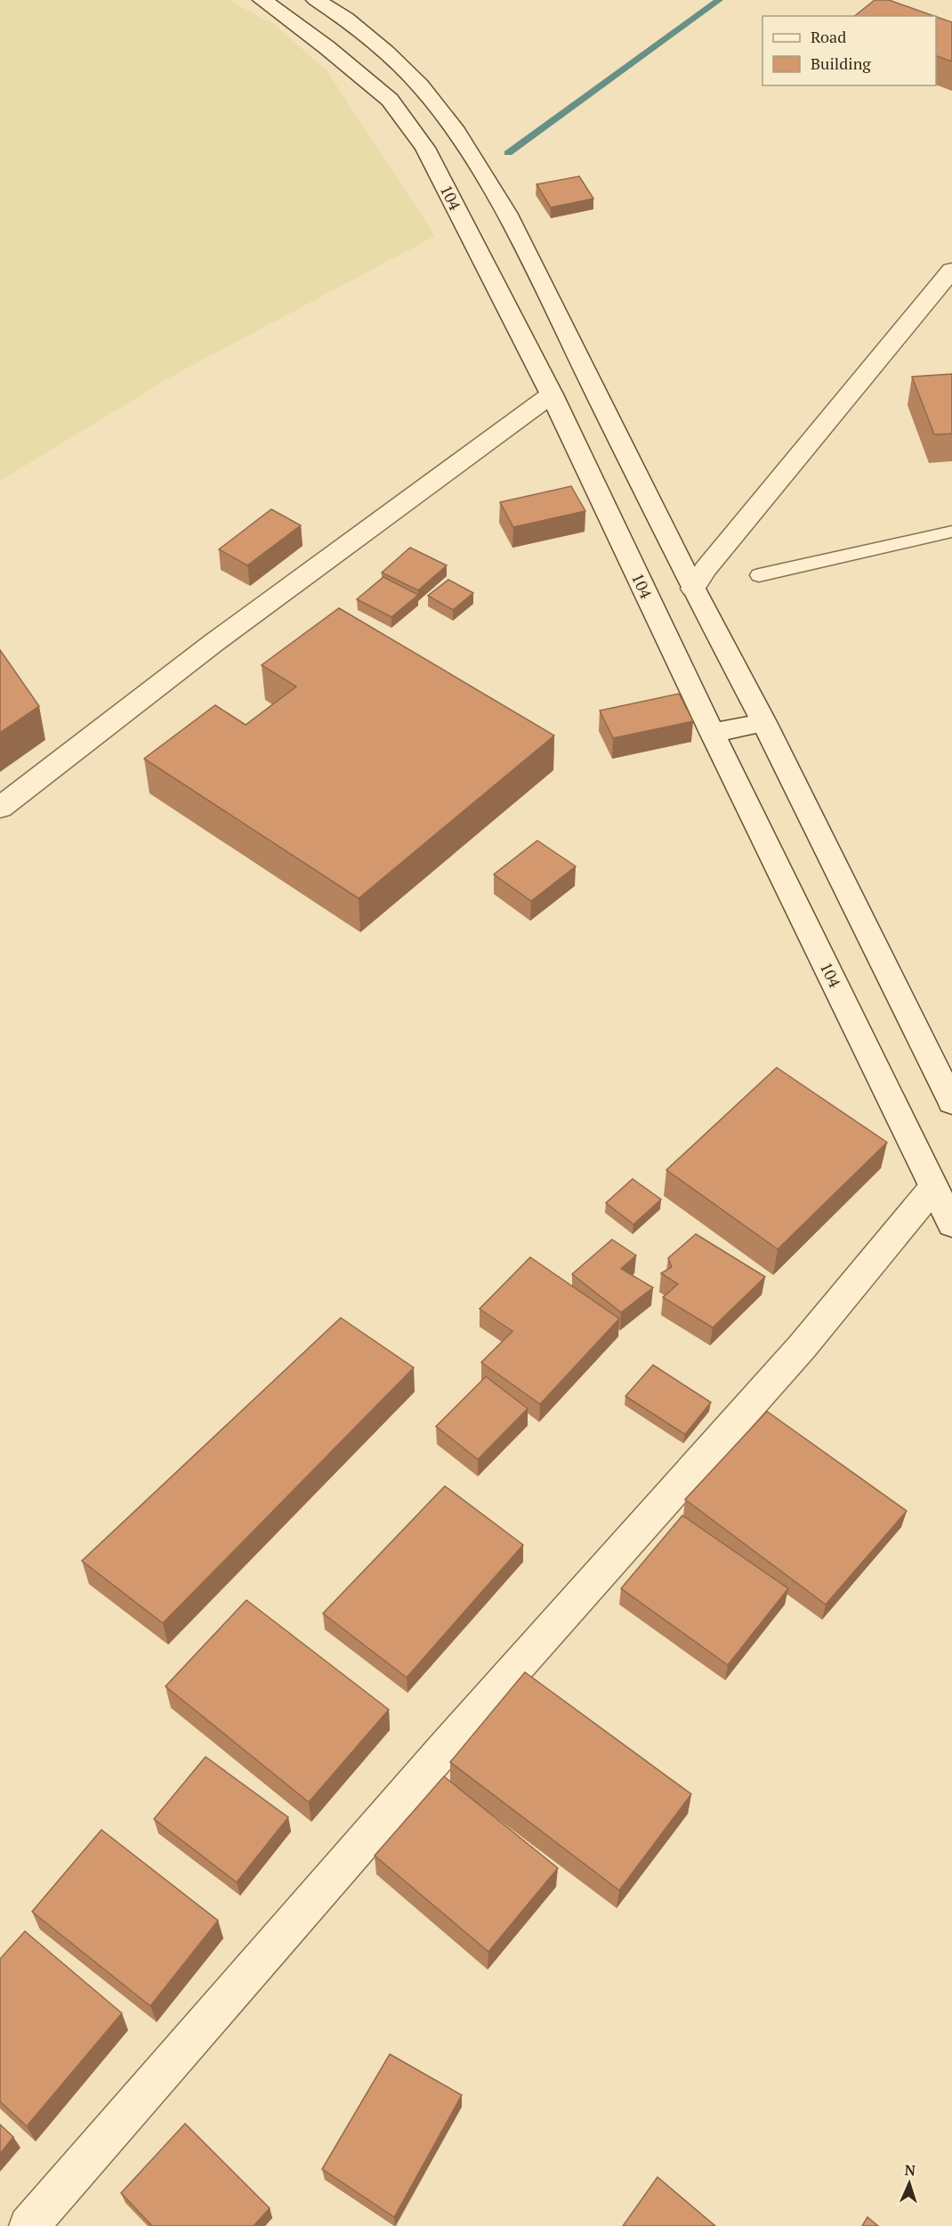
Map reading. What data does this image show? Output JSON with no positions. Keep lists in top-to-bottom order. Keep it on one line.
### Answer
{"streets":{"street":["104"]},"legend":["Road","Building"],"north":"top"}
